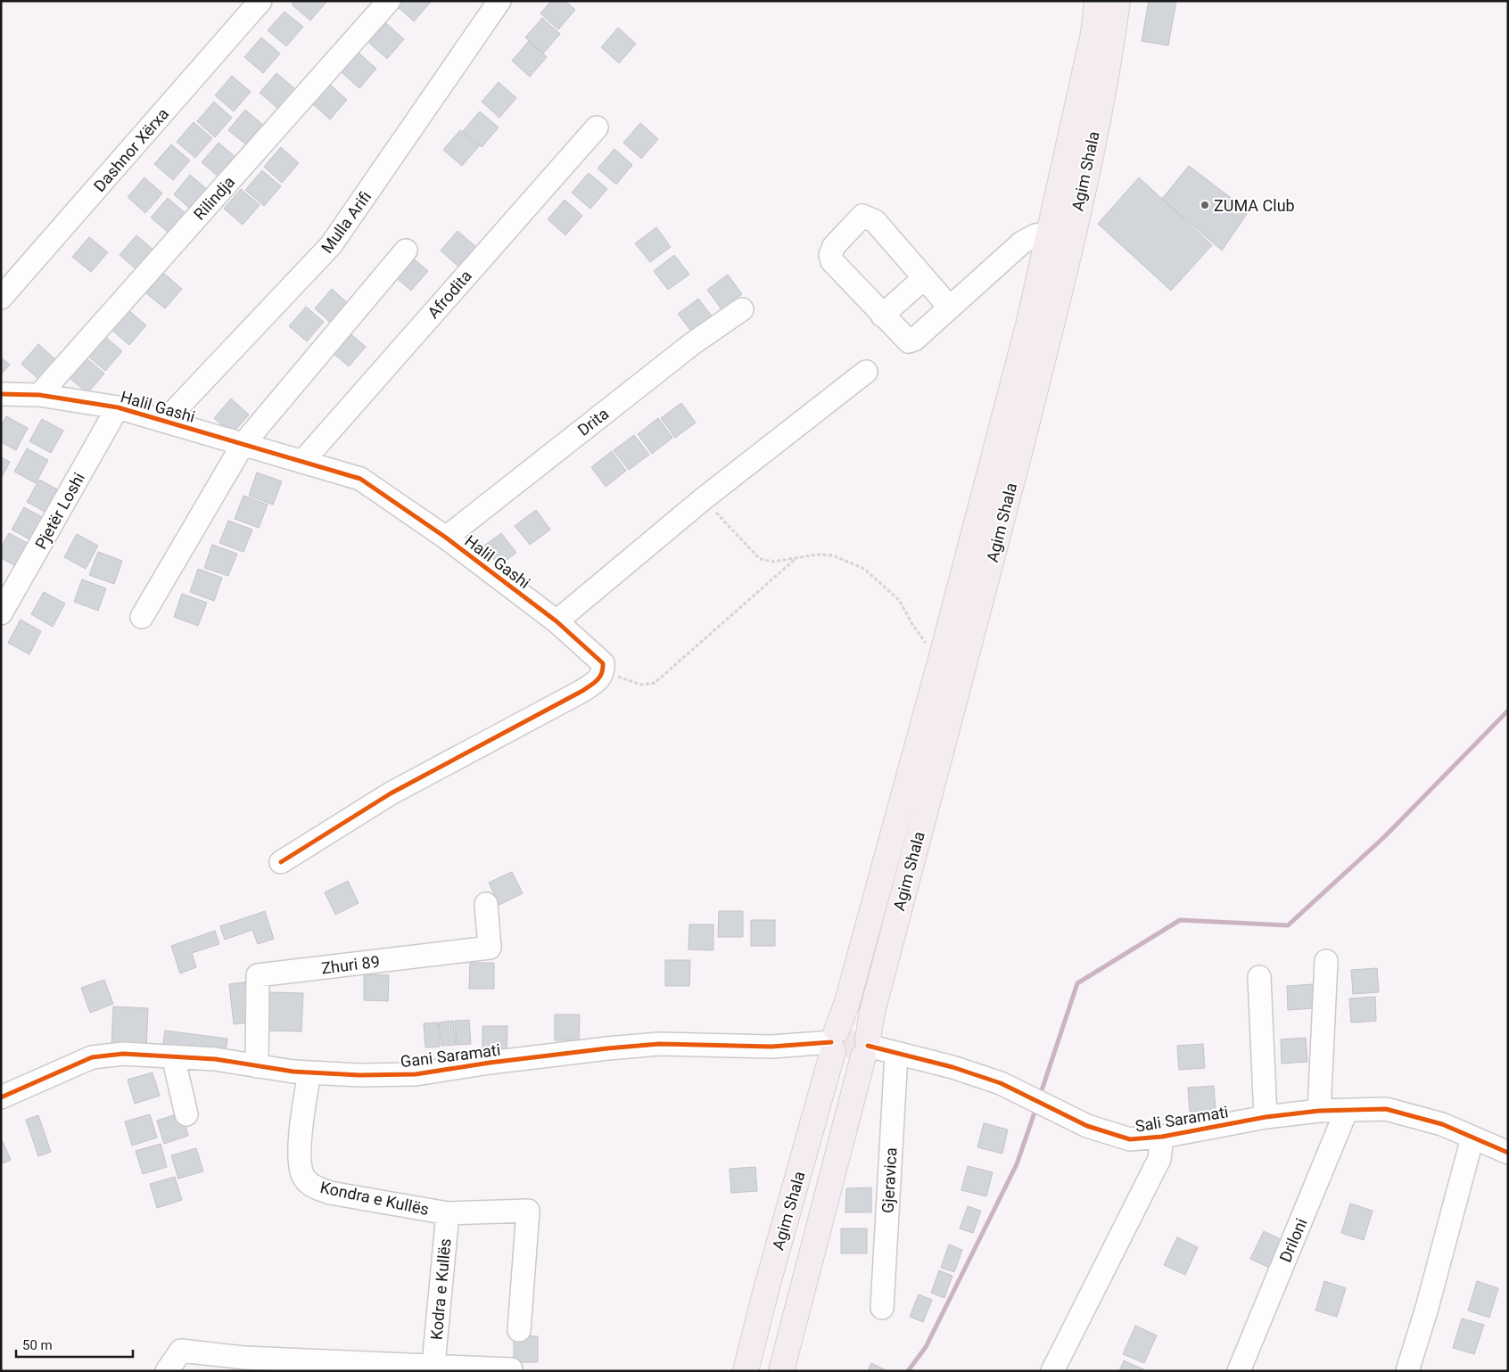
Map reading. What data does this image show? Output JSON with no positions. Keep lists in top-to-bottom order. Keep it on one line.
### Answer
{"streets":{"main road":["Agim Shala"],"street":["Dashnor Xërxa","Rilindja","Mulla Arifi","Afrodita","Halil Gashi","Drita","Pjetër Loshi","Zhuri 89","Gani Saramati","Sali Saramati","Gjeravica","Kondra e Kullës","Driloni","Kodra e Kullës"]},"crossings":[["Agim Shala","Gani Saramati"],["Agim Shala","Sali Saramati"],["Rilindja","Halil Gashi"],["Mulla Arifi","Halil Gashi"],["Afrodita","Halil Gashi"],["Halil Gashi","Drita"],["Halil Gashi","Pjetër Loshi"],["Zhuri 89","Gani Saramati"],["Gani Saramati","Kondra e Kullës"],["Sali Saramati","Gjeravica"],["Sali Saramati","Driloni"],["Kondra e Kullës","Kodra e Kullës"]],"places":["ZUMA Club"],"scale_bar":"50 m"}
